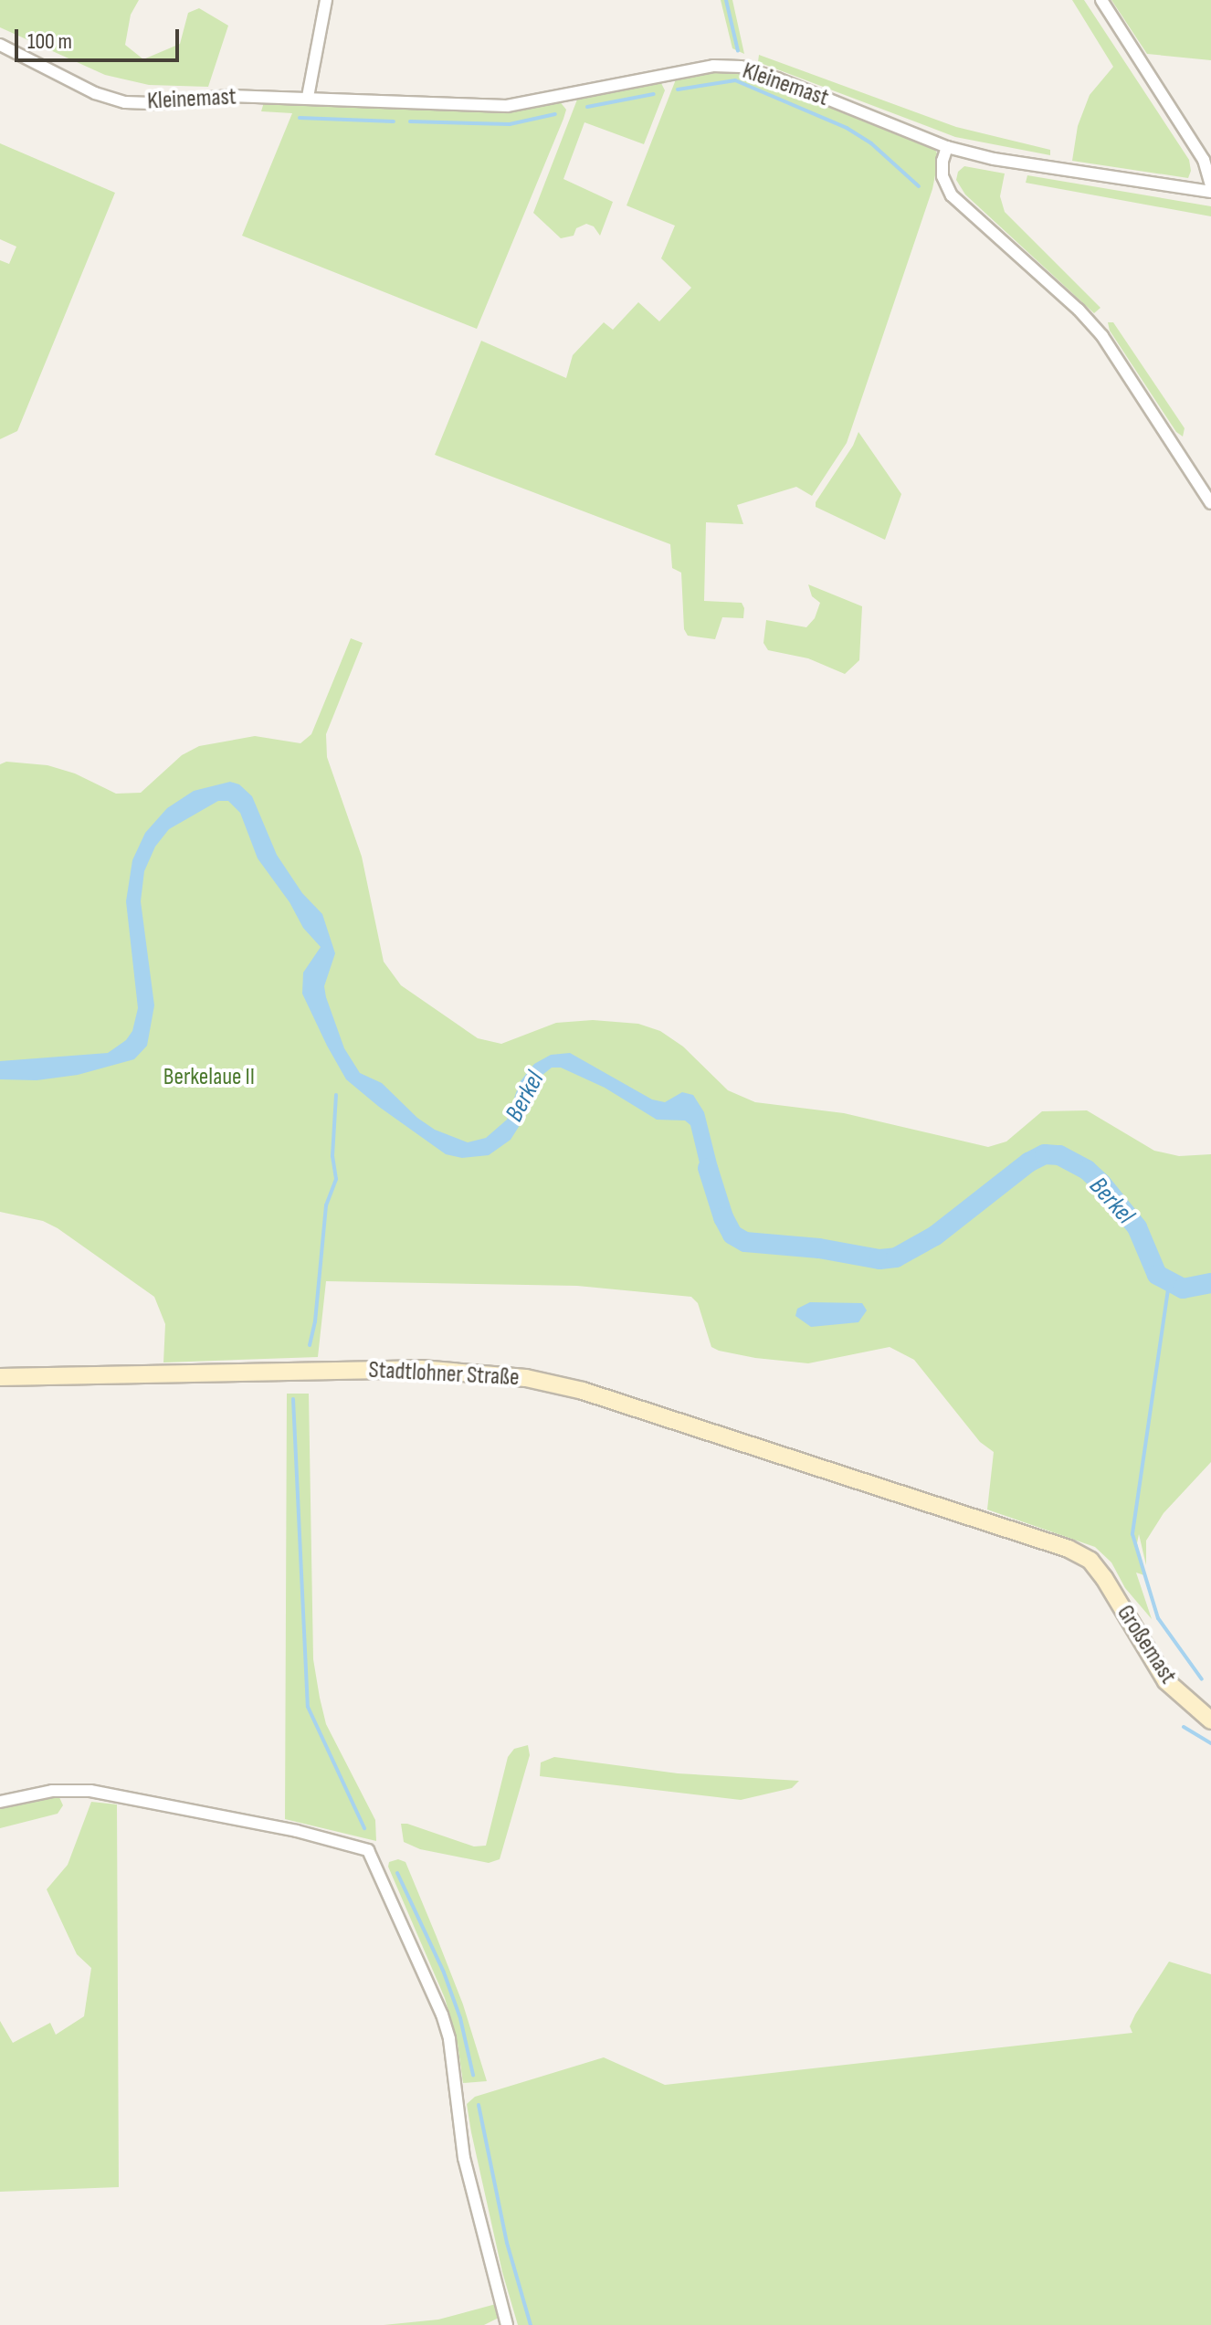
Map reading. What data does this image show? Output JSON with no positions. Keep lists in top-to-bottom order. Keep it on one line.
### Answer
{"streets":{"street":["Kleinemast","Stadtlohner Straße","Großemast"]},"crossings":[["Stadtlohner Straße","Großemast"]],"water":["Berkel"],"parks":["Berkelaue II"],"scale_bar":"100 m"}
